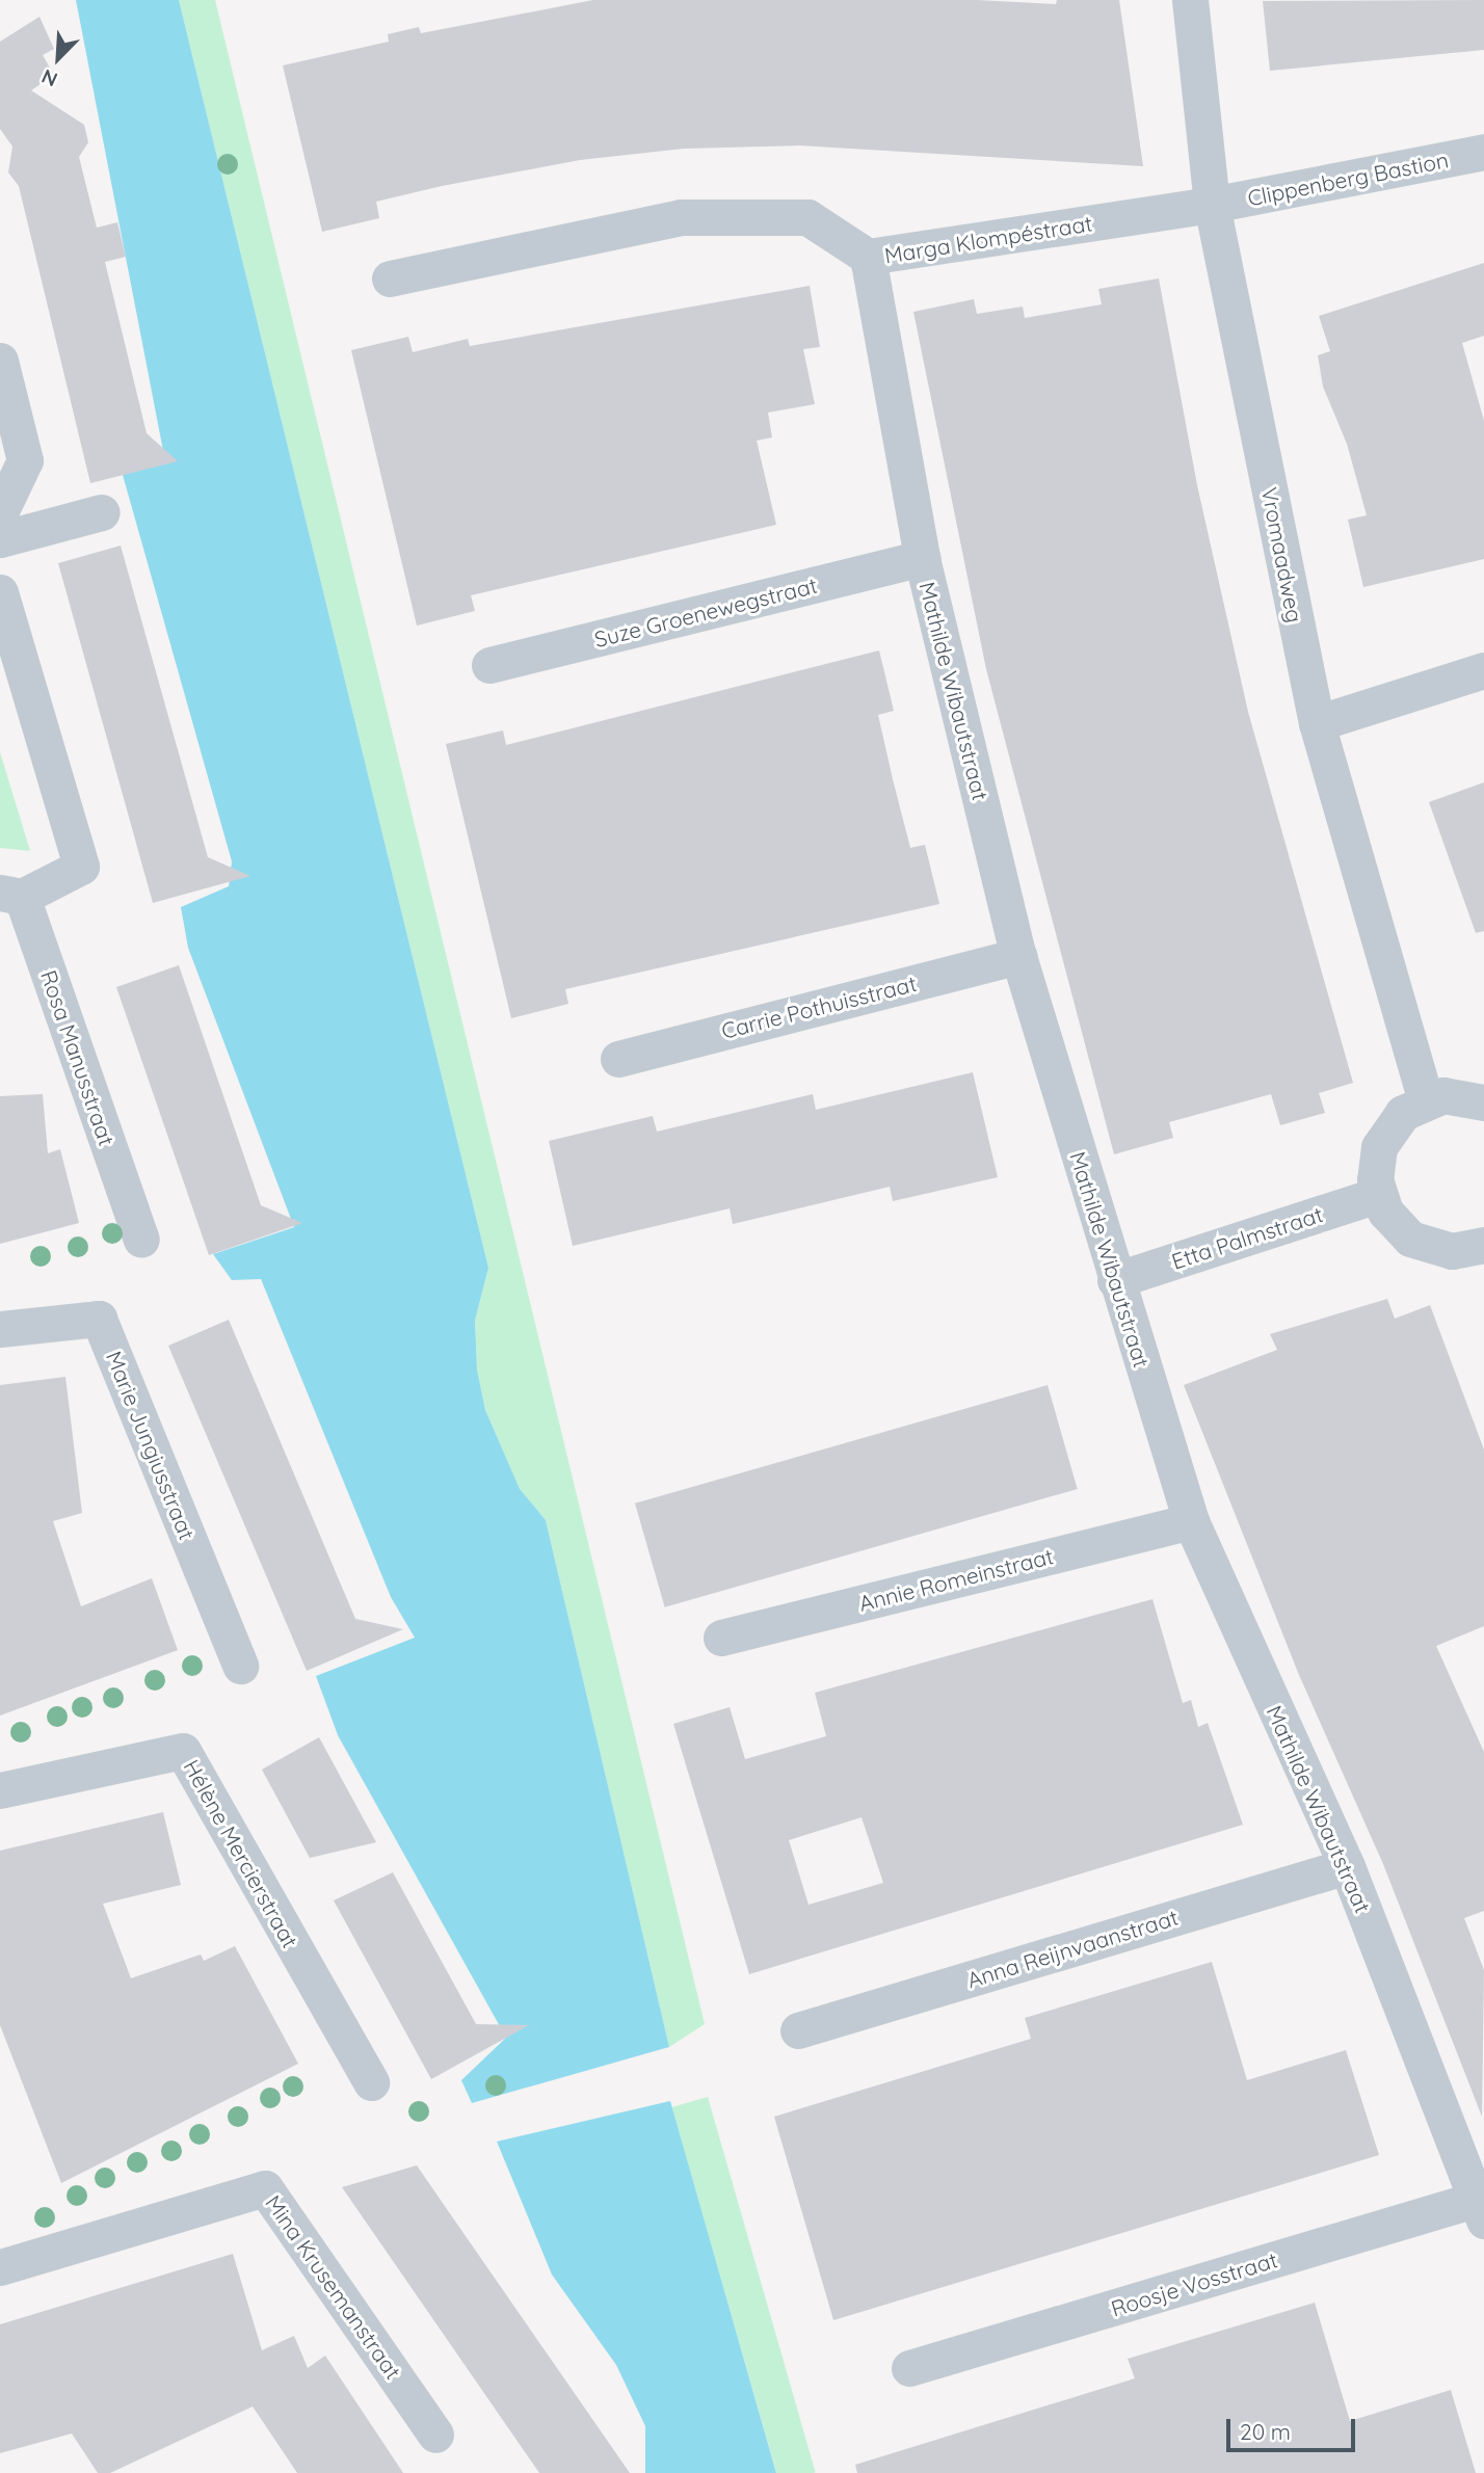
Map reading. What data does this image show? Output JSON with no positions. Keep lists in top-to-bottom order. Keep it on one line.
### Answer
{"streets":{"street":["Clippenberg Bastion","Marga Klompéstraat","Vromaadweg","Suze Groenewegstraat","Mathilde Wibautstraat","Carrie Pothuisstraat","Rosa Manusstraat","Etta Palmstraat","Marie Jungiusstraat","Annie Romeinstraat","Hélène Mercierstraat","Anna Reijnvaanstraat","Roosje Vosstraat","Mina Krusemanstraat"]},"crossings":[["Clippenberg Bastion","Marga Klompéstraat"],["Clippenberg Bastion","Vromaadweg"],["Marga Klompéstraat","Vromaadweg"],["Marga Klompéstraat","Mathilde Wibautstraat"],["Suze Groenewegstraat","Mathilde Wibautstraat"],["Mathilde Wibautstraat","Carrie Pothuisstraat"],["Mathilde Wibautstraat","Etta Palmstraat"],["Mathilde Wibautstraat","Annie Romeinstraat"],["Mathilde Wibautstraat","Anna Reijnvaanstraat"],["Mathilde Wibautstraat","Roosje Vosstraat"]],"scale_bar":"20 m","north":"bottom left"}
